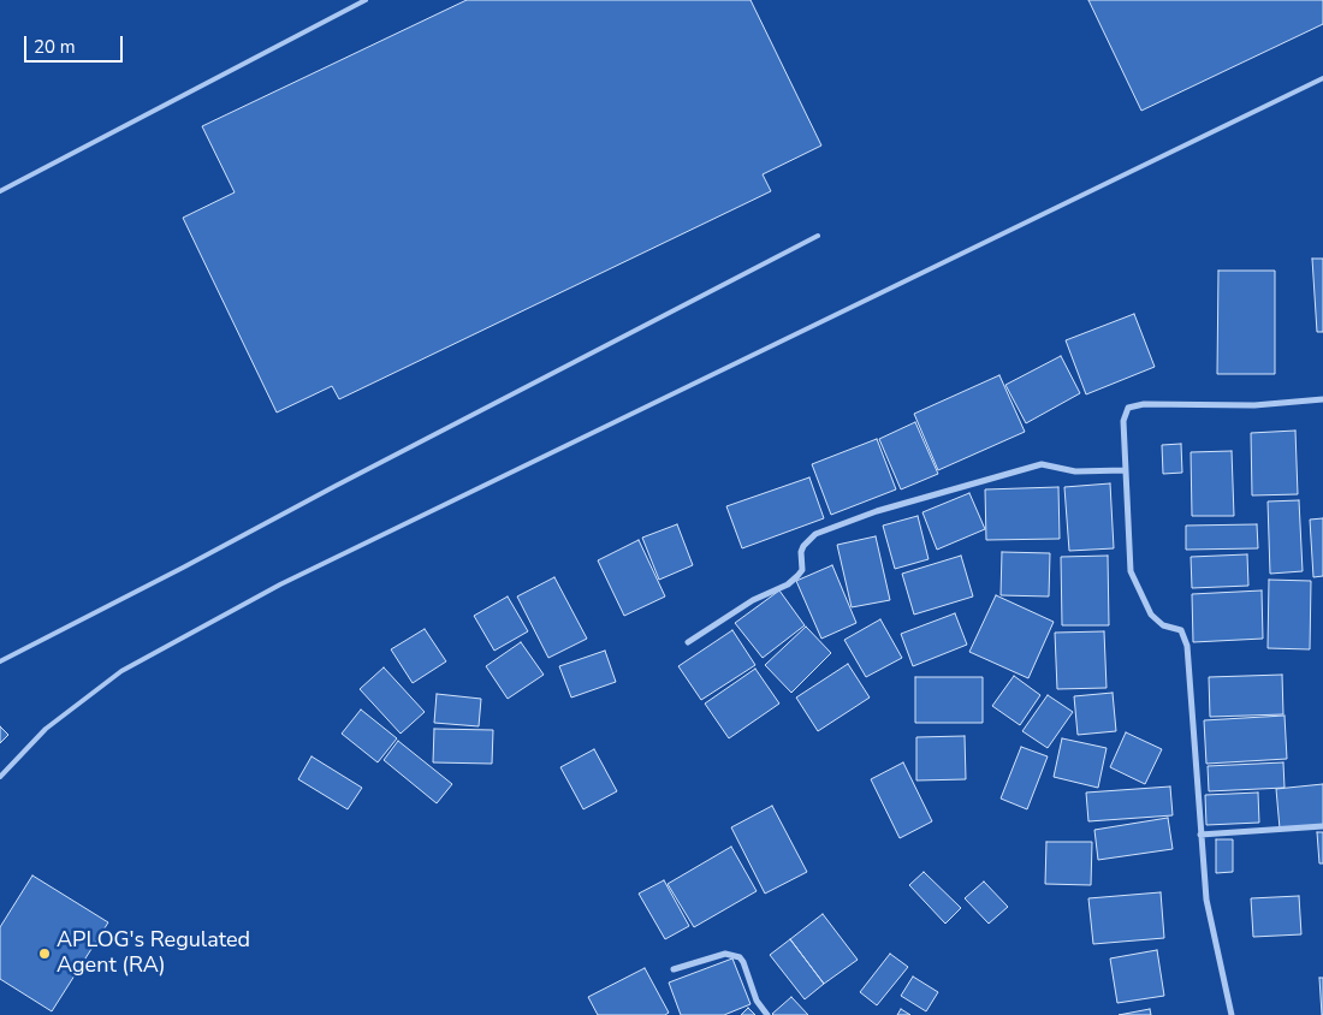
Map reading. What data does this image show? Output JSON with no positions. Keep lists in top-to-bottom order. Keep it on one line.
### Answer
{"places":["APLOG's Regulated Agent (RA)"],"scale_bar":"20 m"}
